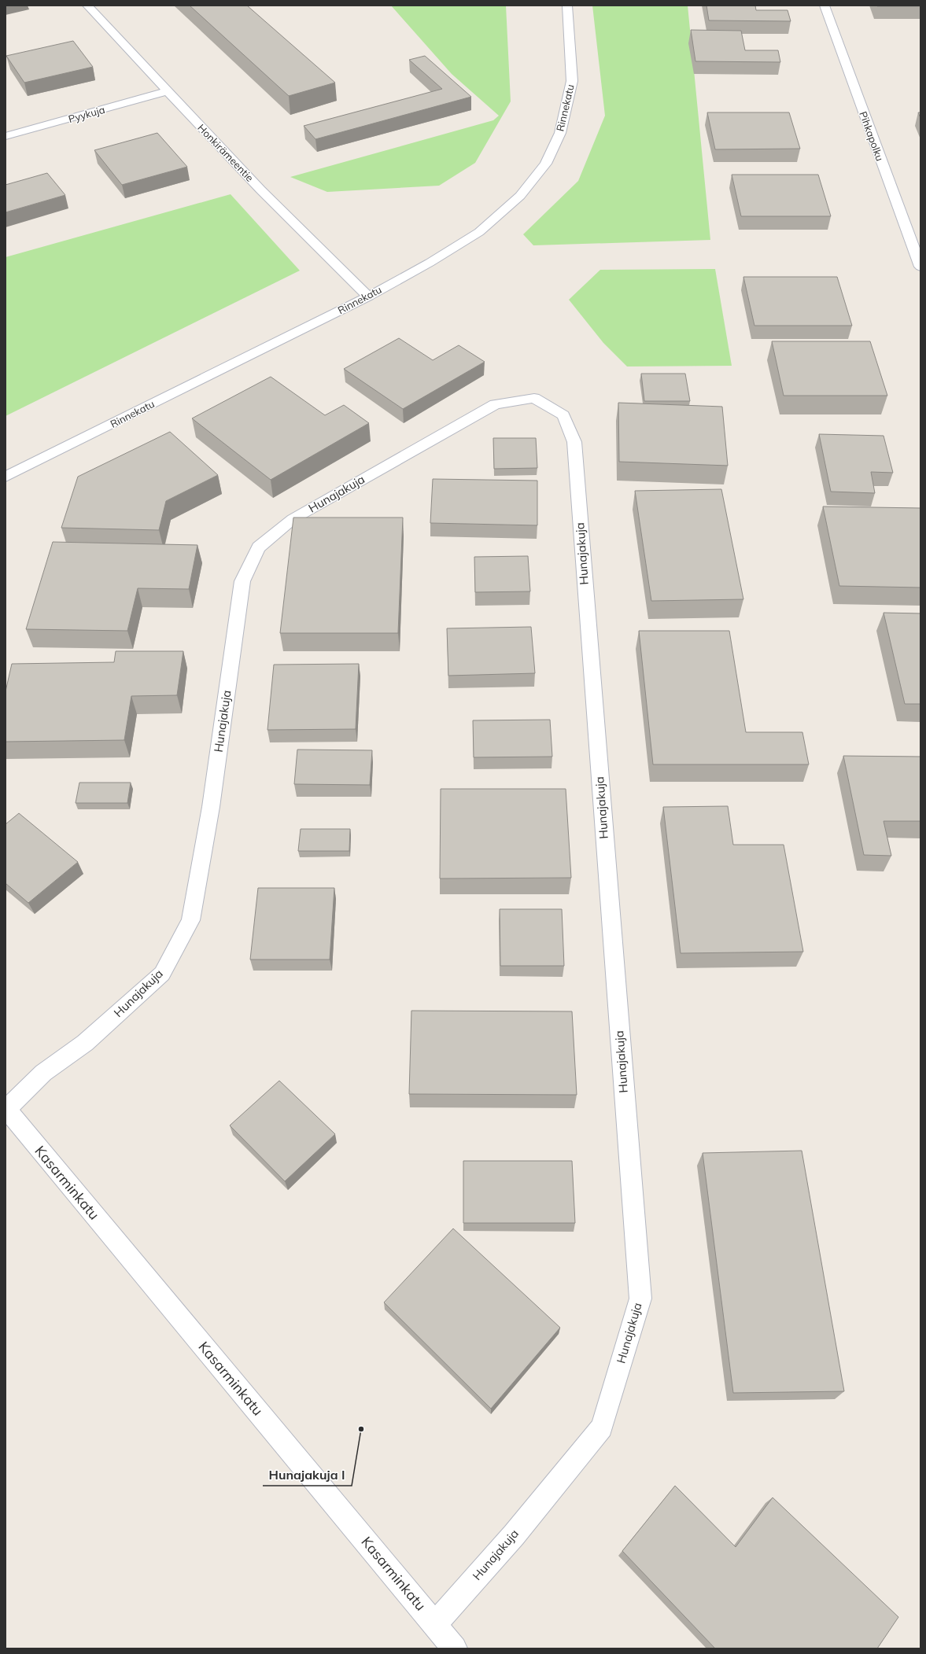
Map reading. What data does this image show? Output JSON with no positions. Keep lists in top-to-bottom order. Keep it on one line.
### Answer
{"streets":{"street":["Rinnekatu","Pyykuja","Pihkapolku","Honkirämeentie","Hunajakuja","Kasarminkatu"]},"crossings":[["Rinnekatu","Honkirämeentie"],["Pyykuja","Honkirämeentie"],["Hunajakuja","Kasarminkatu"]],"places":["Hunajakuja I"]}
